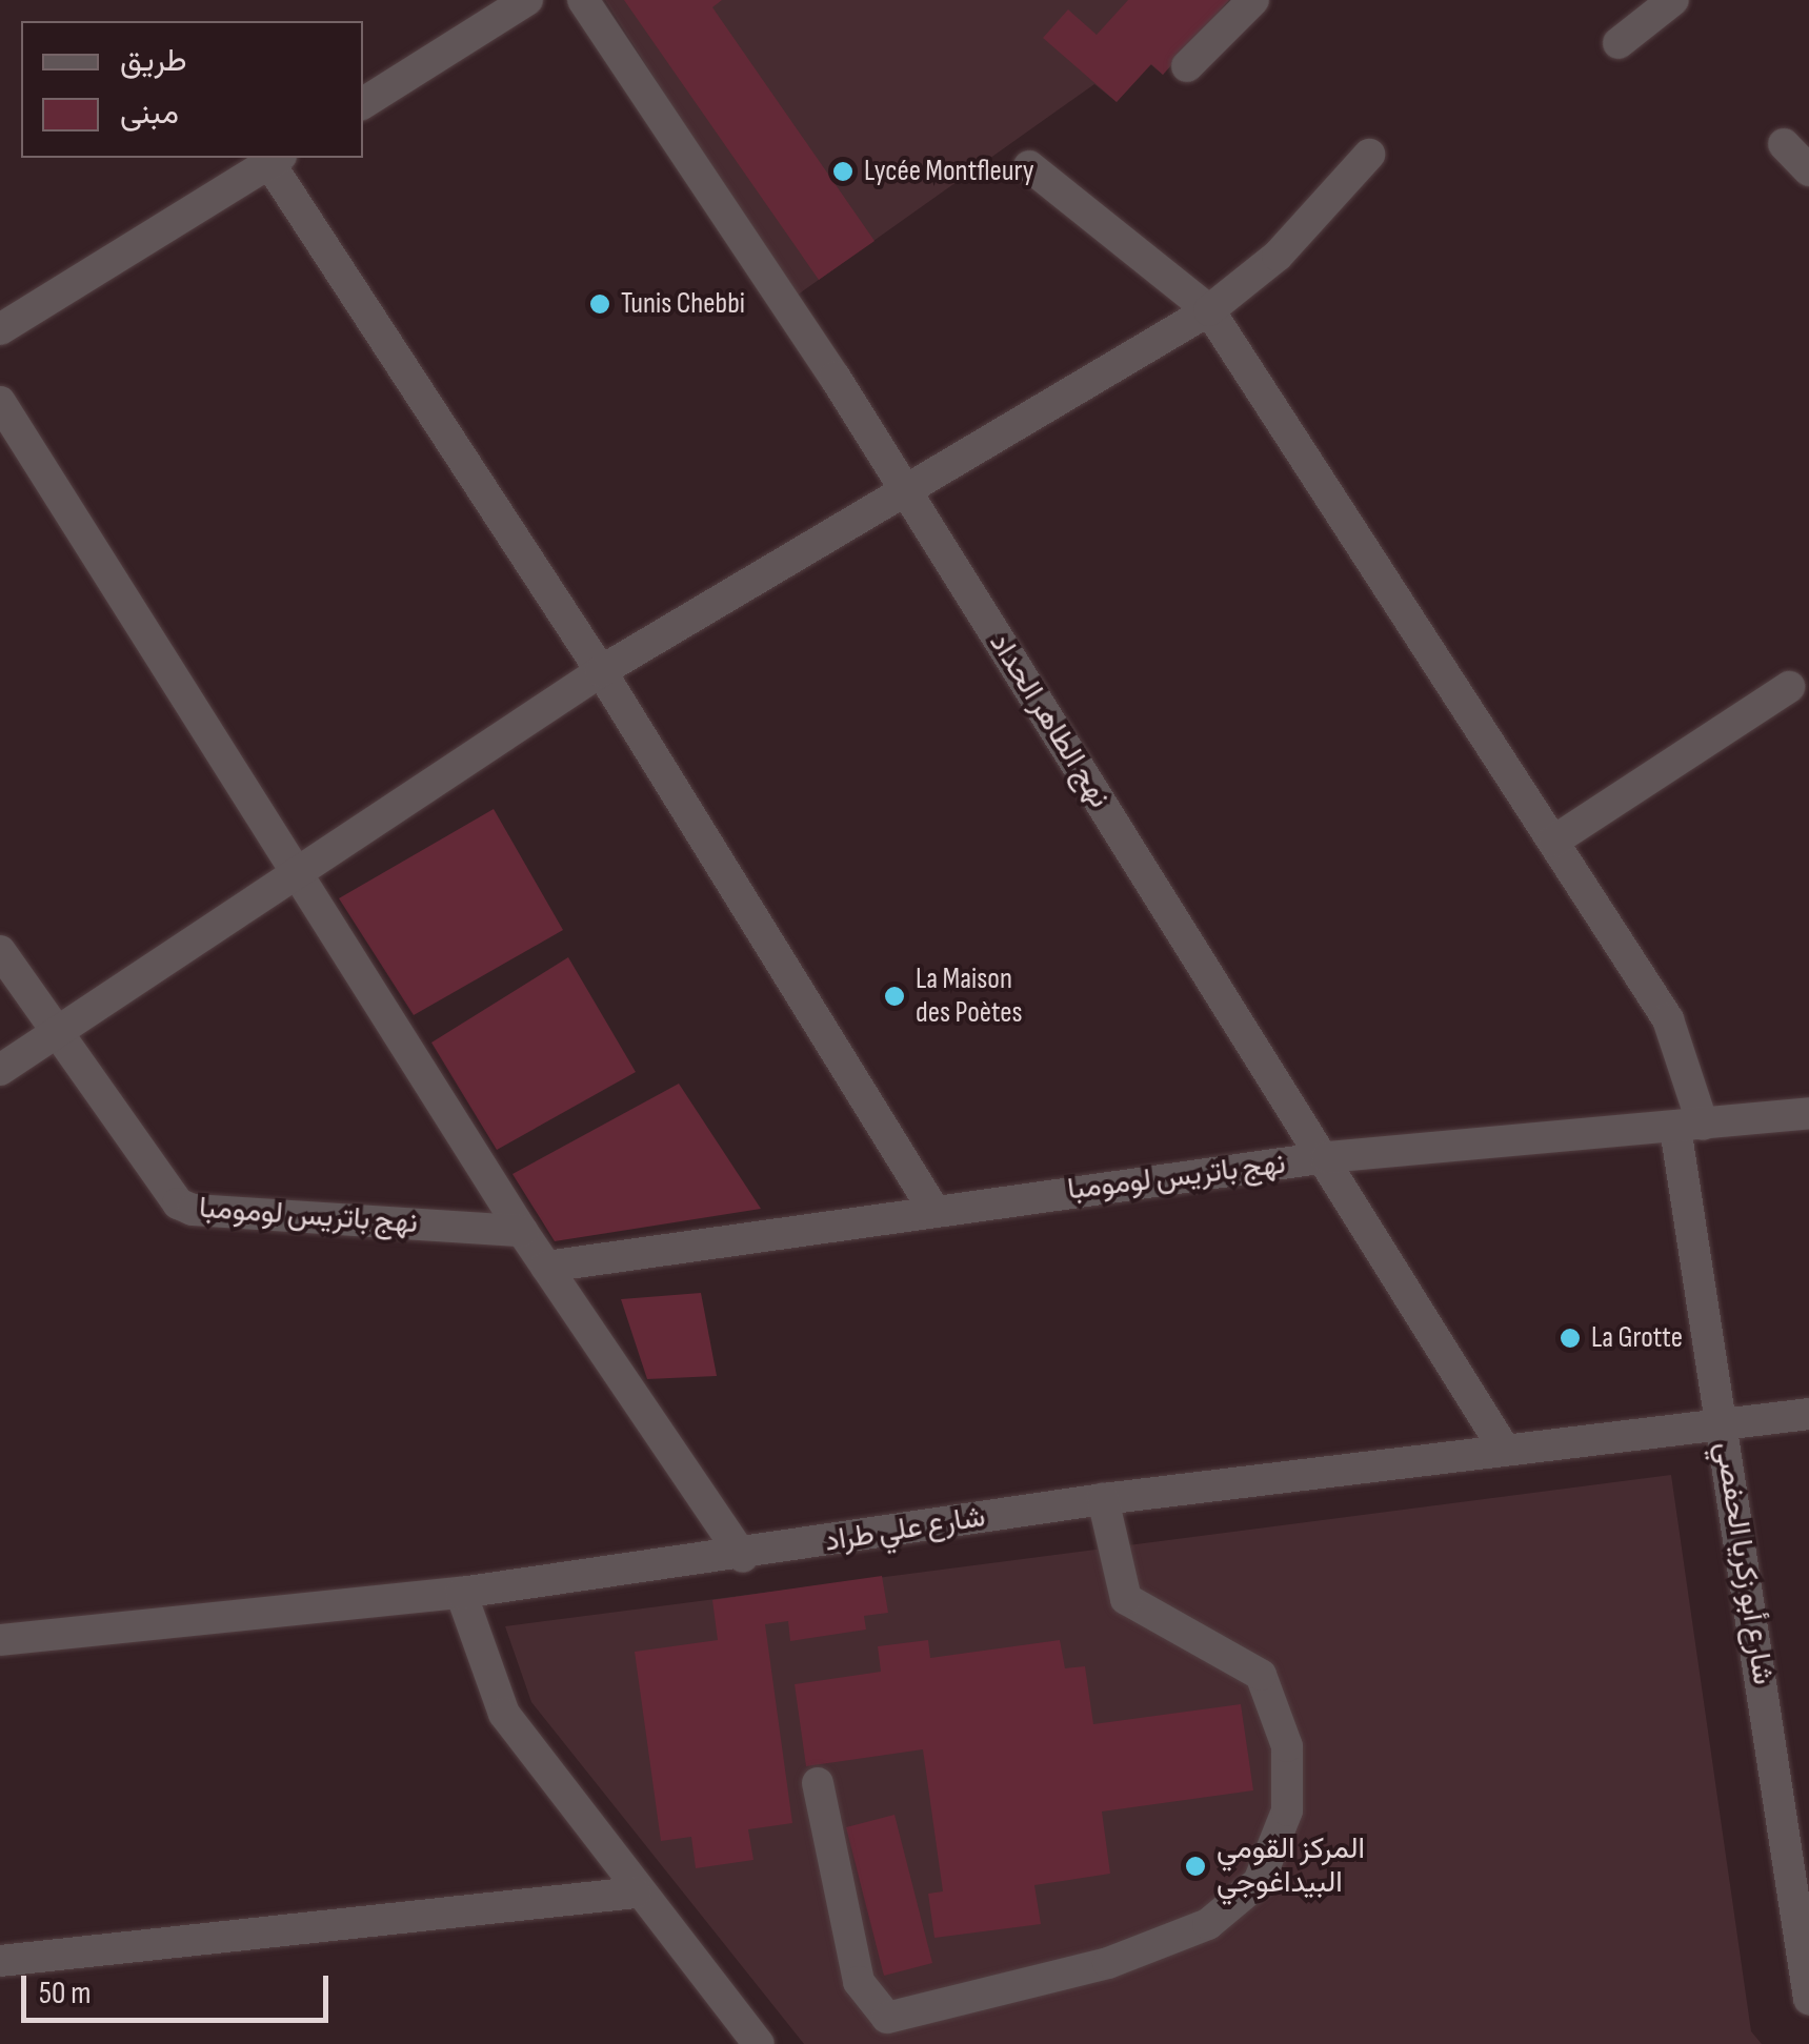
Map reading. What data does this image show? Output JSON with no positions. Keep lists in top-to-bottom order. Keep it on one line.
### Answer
{"streets":{"street":["نهج الطاهر الحداد","نهج باتريس لومومبا","شارع علي طراد","شارع أبو زكريا الحفصي"]},"crossings":[["نهج الطاهر الحداد","نهج باتريس لومومبا"],["نهج الطاهر الحداد","شارع علي طراد"],["نهج باتريس لومومبا","شارع أبو زكريا الحفصي"],["شارع علي طراد","شارع أبو زكريا الحفصي"]],"places":["Lycée Montfleury","Tunis Chebbi","La Maison des Poètes","La Grotte","المركز القومي البيداغوجي"],"legend":["طريق","مبنى"],"scale_bar":"50 m"}
